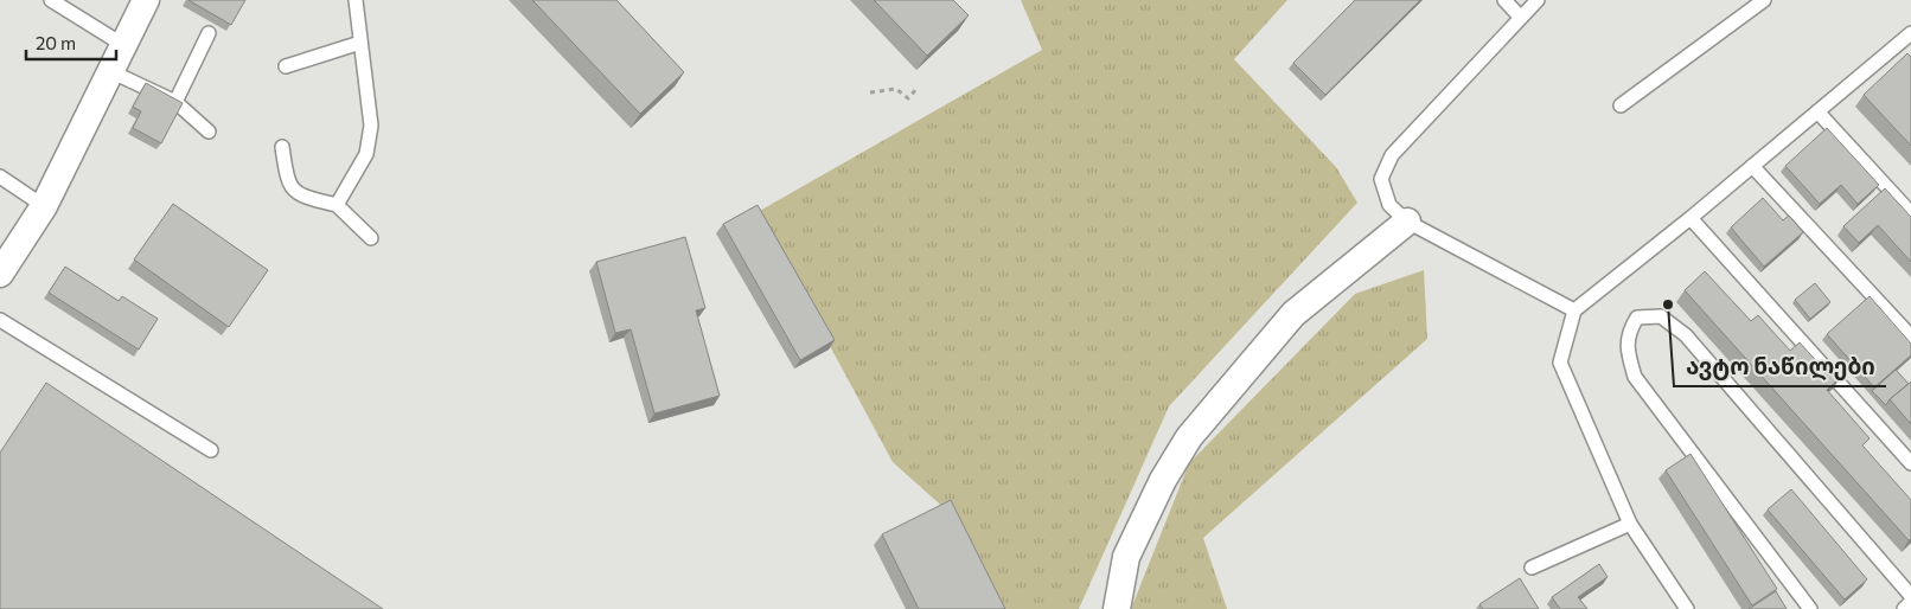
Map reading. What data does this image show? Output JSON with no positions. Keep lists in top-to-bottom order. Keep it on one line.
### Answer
{"places":["ავტო ნაწილები"],"scale_bar":"20 m"}
